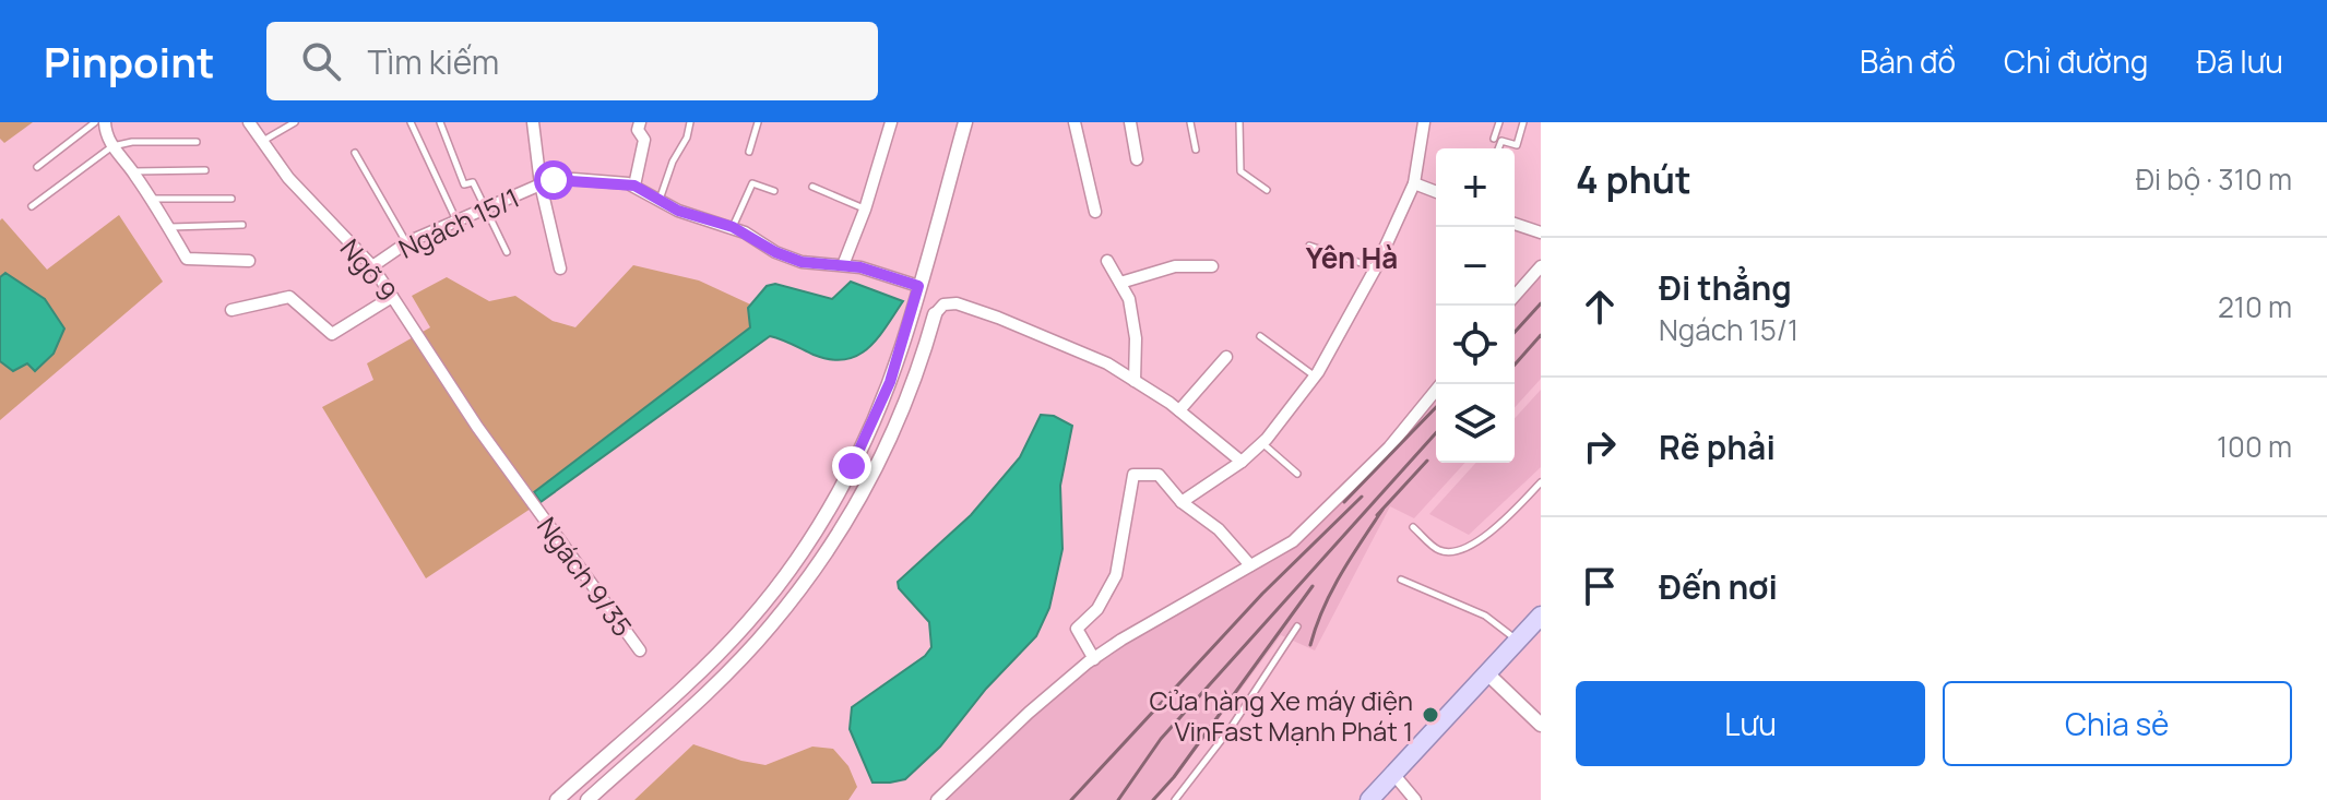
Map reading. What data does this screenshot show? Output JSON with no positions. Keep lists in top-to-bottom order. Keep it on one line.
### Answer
{"streets":{"street":["Ngách 15/1","Ngõ 9","Ngách 9/35"]},"crossings":[["Ngách 15/1","Ngõ 9"],["Ngõ 9","Ngách 9/35"]],"districts":["Yên Hà"],"places":["Cửa hàng Xe máy điện VinFast Mạnh Phát 1"],"page":{"header":"Pinpoint","search":"Tìm kiếm","nav":["Bản đồ","Chỉ đường","Đã lưu"],"heading":["4 phút","Đi bộ · 310 m"],"map_buttons":["+","−"],"list":[["Đi thẳng","Ngách 15/1","210 m"],["Rẽ phải","100 m"],"Đến nơi"],"buttons":["Lưu","Chia sẻ"]}}
